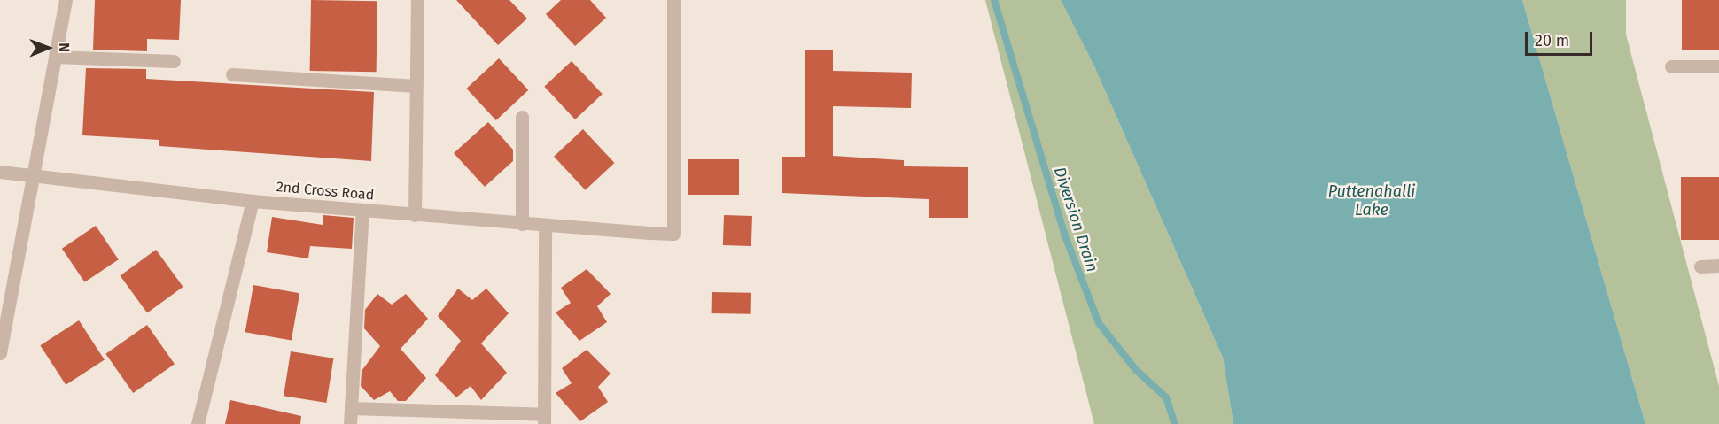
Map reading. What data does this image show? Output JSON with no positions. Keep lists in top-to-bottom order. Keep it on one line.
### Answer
{"streets":{"street":["2nd Cross Road"]},"water":["Puttenahalli Lake","Diversion Drain"],"scale_bar":"20 m","north":"right"}
